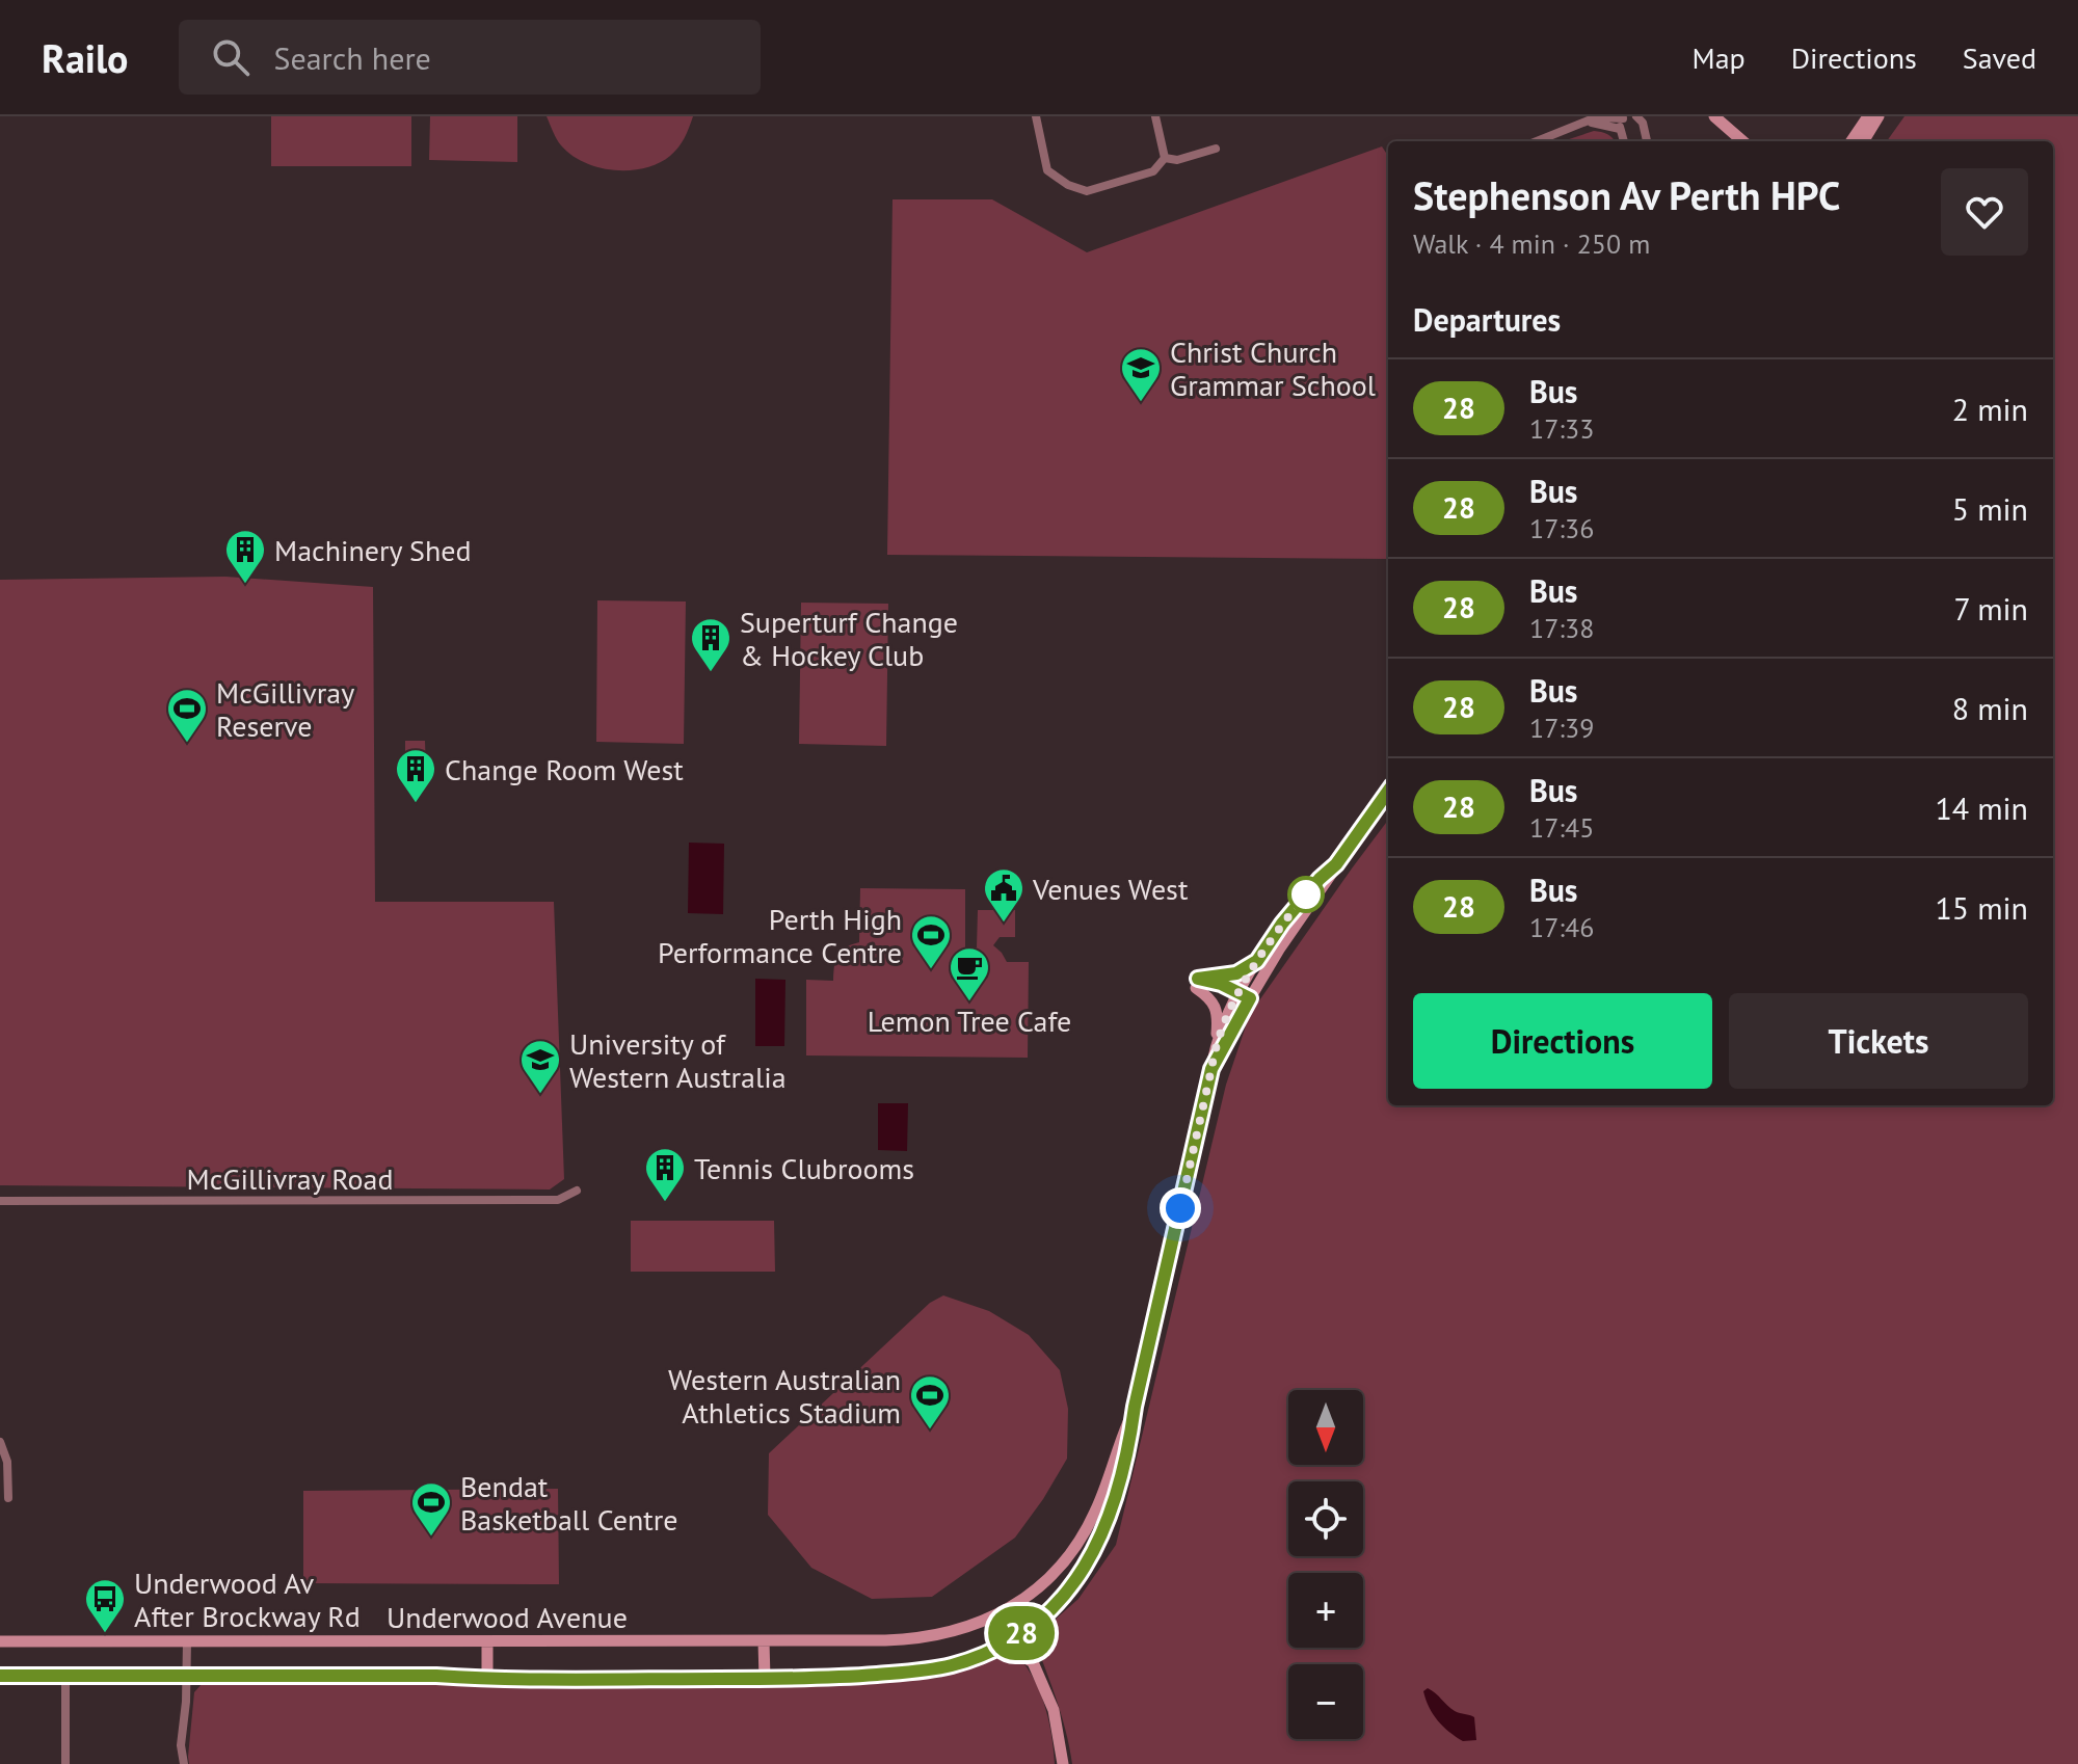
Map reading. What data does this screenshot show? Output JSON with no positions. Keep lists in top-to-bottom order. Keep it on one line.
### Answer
{"streets":{"main road":["Underwood Avenue"],"street":["McGillivray Road"]},"places":{"school or university":["Christ Church Grammar School","University of Western Australia"],"building":["Machinery Shed","Superturf Change & Hockey Club","Change Room West","Tennis Clubrooms"],"sports":["McGillivray Reserve","Perth High Performance Centre","Western Australian Athletics Stadium","Bendat Basketball Centre"],"public building":["Venues West"],"cafe":["Lemon Tree Cafe"],"bus stop":["Underwood Av After Brockway Rd"]},"lines":["bus line 28"],"north":"bottom","page":{"header":"Railo","search":"Search here","nav":["Map","Directions","Saved"],"on_map":"28","heading":[["Stephenson Av Perth HPC","Walk · 4 min · 250 m"],"Departures"],"list":[{"mark":"28","name":"Bus","note":"17:33","value":"2 min"},{"mark":"28","name":"Bus","note":"17:36","value":"5 min"},{"mark":"28","name":"Bus","note":"17:38","value":"7 min"},{"mark":"28","name":"Bus","note":"17:39","value":"8 min"},{"mark":"28","name":"Bus","note":"17:45","value":"14 min"},{"mark":"28","name":"Bus","note":"17:46","value":"15 min"}],"buttons":["Directions","Tickets"],"map_buttons":["+","−"]}}
